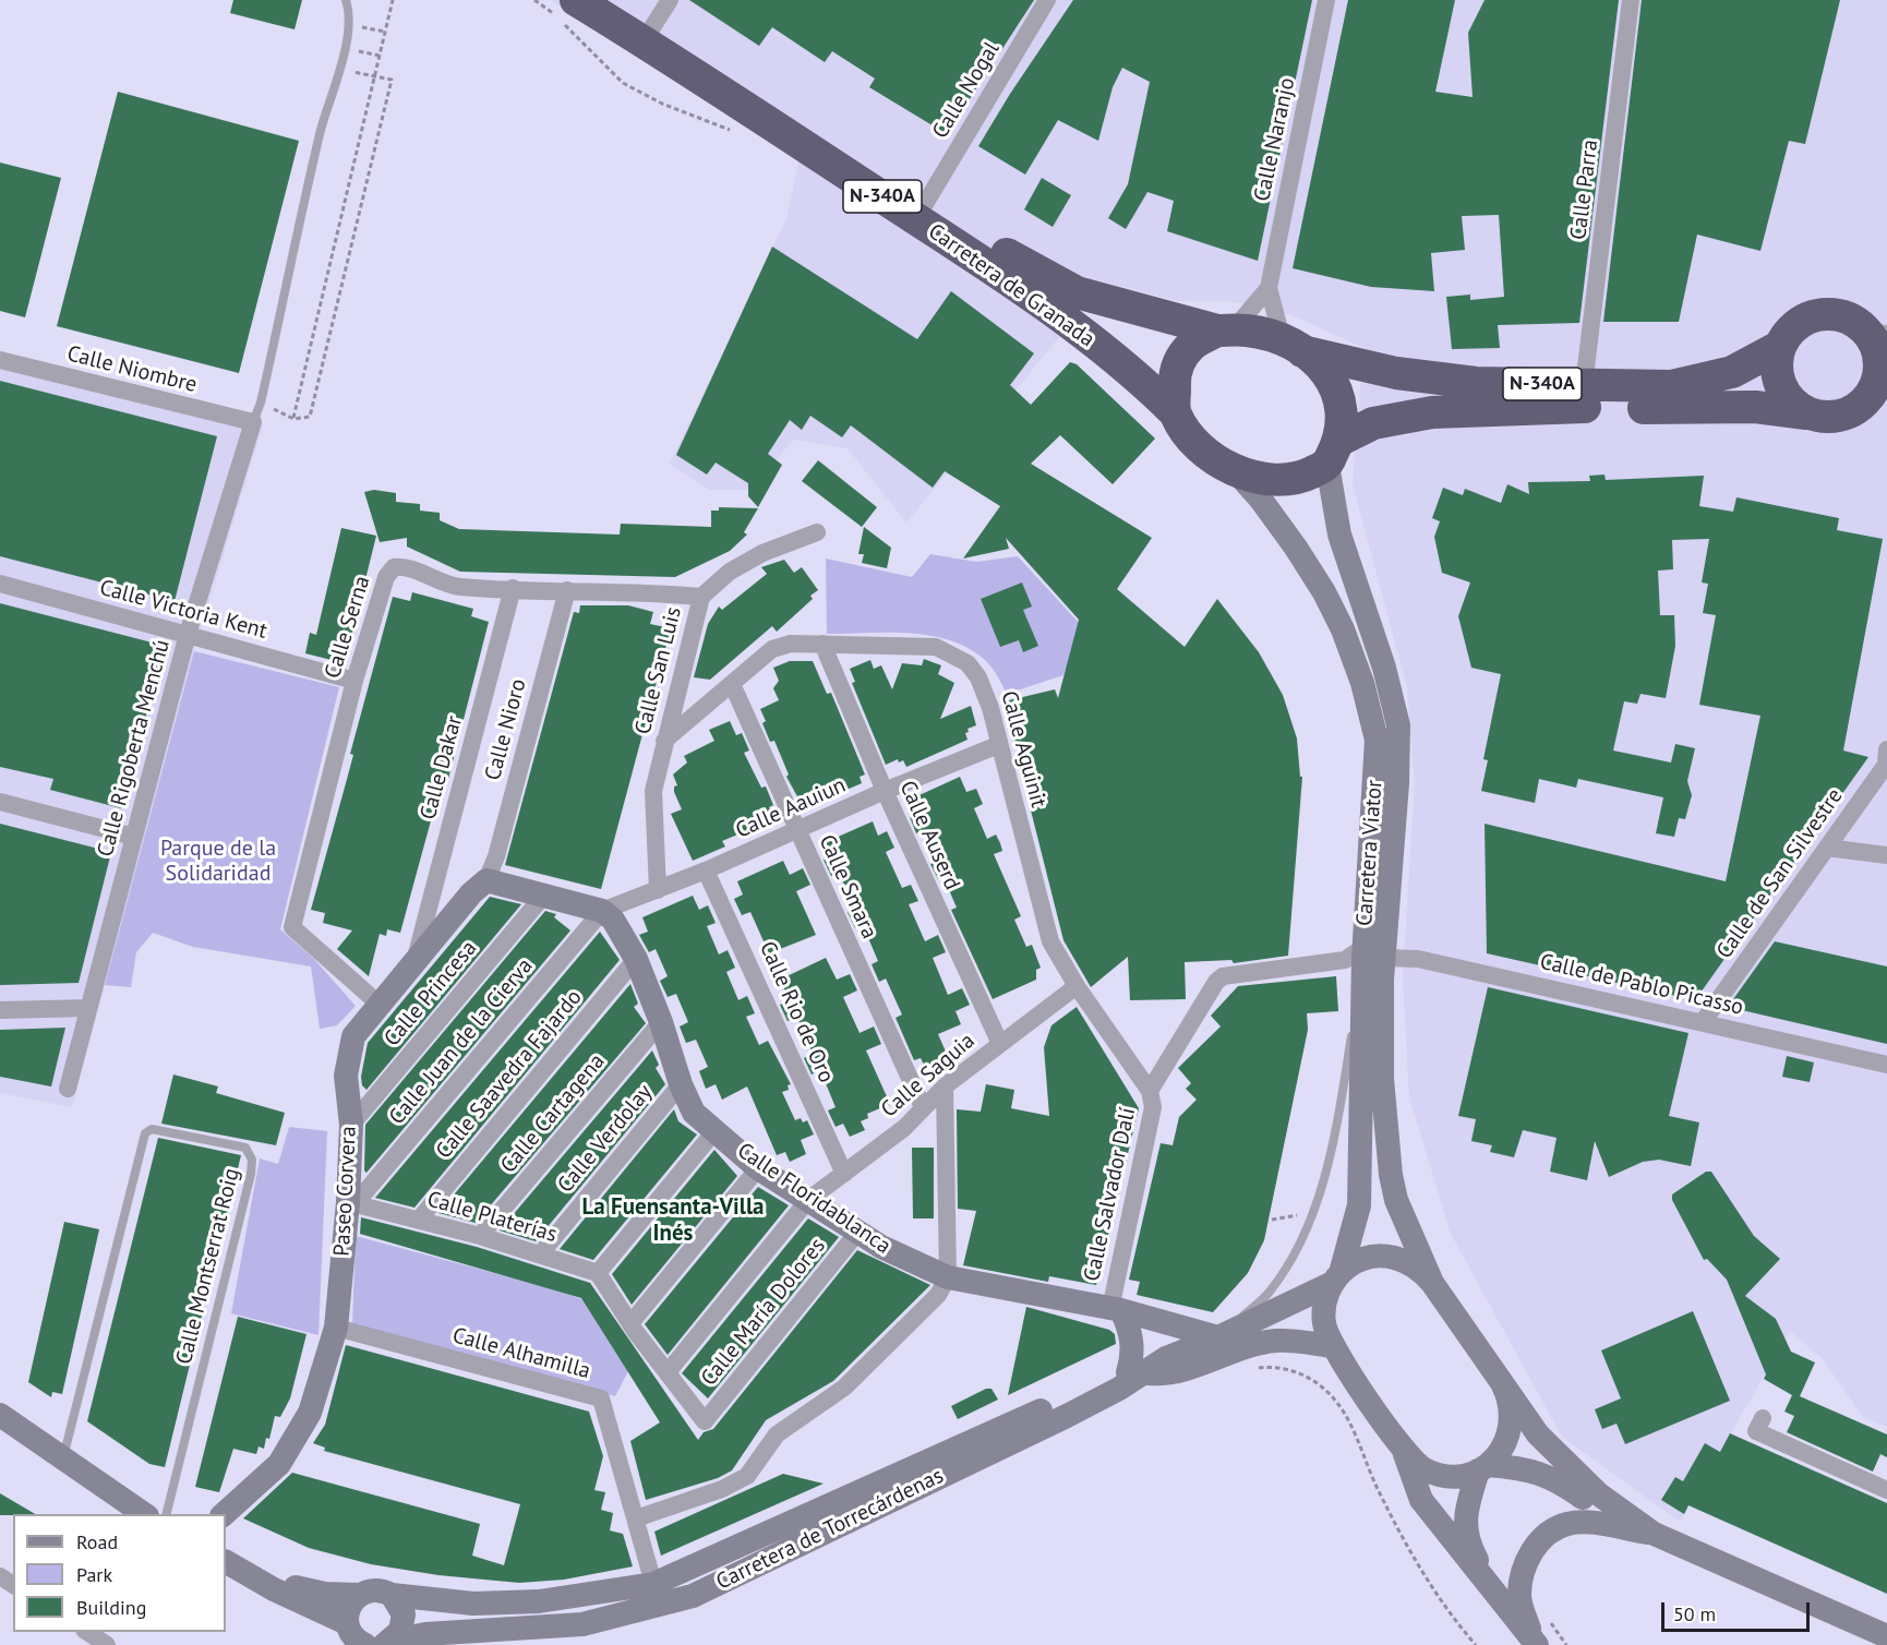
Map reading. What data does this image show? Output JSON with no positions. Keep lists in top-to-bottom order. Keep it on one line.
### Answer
{"streets":{"highway":["N-340A","Carretera de Granada"],"street":["Calle Nogal","Calle Naranjo","Calle Parra","Calle Niombre","Calle Victoria Kent","Calle Serna","Calle San Luis","Calle Nioro","Calle Rigoberta Menchú","Calle Aguinit","Calle Dakar","Calle Aauiun","Calle Auserd","Carretera Viator","Calle de San Silvestre","Calle Smara","Calle de Pablo Picasso","Calle Princesa","Calle Rio de Oro","Calle Juan de la Cierva","Calle Saavedra Fajardo","Calle Saguia","Calle Cartagena","Calle Verdolay","Paseo Corvera","Calle Salvador Dalí","Calle Floridablanca","Calle Platerías","Calle María Dolores","Calle Alhamilla","Carretera de Torrecárdenas"],"lane":["Calle Montserrat Roig"]},"crossings":[["Calle Nogal","Carretera de Granada"],["Calle Naranjo","N-340A"],["Calle Naranjo","Carretera de Granada"],["Calle Naranjo","Carretera Viator"],["Calle Parra","N-340A"],["N-340A","Carretera de Granada"],["N-340A","Carretera Viator"],["Carretera de Granada","Carretera Viator"],["Calle Niombre","Calle Rigoberta Menchú"],["Calle Victoria Kent","Calle Serna"],["Calle Victoria Kent","Calle Rigoberta Menchú"],["Calle Serna","Calle San Luis"],["Calle Serna","Calle Nioro"],["Calle Serna","Calle Dakar"],["Calle Serna","Paseo Corvera"],["Calle San Luis","Calle Aguinit"],["Calle San Luis","Calle Aauiun"],["Calle Nioro","Paseo Corvera"],["Calle Aguinit","Calle Aauiun"],["Calle Aguinit","Calle Auserd"],["Calle Aguinit","Calle Smara"],["Calle Aguinit","Calle Saguia"],["Calle Aguinit","Calle Salvador Dalí"],["Calle Dakar","Paseo Corvera"],["Calle Aauiun","Calle Auserd"],["Calle Aauiun","Calle Smara"],["Calle Aauiun","Calle Rio de Oro"],["Calle Aauiun","Calle Juan de la Cierva"],["Calle Aauiun","Calle Floridablanca"],["Calle Auserd","Calle Saguia"],["Carretera Viator","Calle de Pablo Picasso"],["Carretera Viator","Calle Salvador Dalí"],["Carretera Viator","Carretera de Torrecárdenas"],["Calle de San Silvestre","Calle de Pablo Picasso"],["Calle Smara","Calle Saguia"],["Calle de Pablo Picasso","Calle Salvador Dalí"],["Calle Princesa","Paseo Corvera"],["Calle Rio de Oro","Calle Saguia"],["Calle Juan de la Cierva","Paseo Corvera"],["Calle Juan de la Cierva","Calle Floridablanca"],["Calle Juan de la Cierva","Calle Platerías"],["Calle Saavedra Fajardo","Calle Floridablanca"],["Calle Saavedra Fajardo","Calle Platerías"],["Calle Saguia","Calle Salvador Dalí"],["Calle Saguia","Calle Floridablanca"],["Calle Saguia","Calle María Dolores"],["Calle Cartagena","Calle Floridablanca"],["Calle Cartagena","Calle Platerías"],["Calle Verdolay","Calle Floridablanca"],["Calle Verdolay","Calle Platerías"],["Paseo Corvera","Calle Platerías"],["Paseo Corvera","Calle Alhamilla"],["Calle Salvador Dalí","Calle Floridablanca"],["Calle Floridablanca","Calle María Dolores"],["Calle Floridablanca","Carretera de Torrecárdenas"],["Calle Alhamilla","Carretera de Torrecárdenas"]],"districts":["La Fuensanta-Villa Inés"],"parks":["Parque de la Solidaridad"],"legend":["Road","Park","Building"],"scale_bar":"50 m"}
